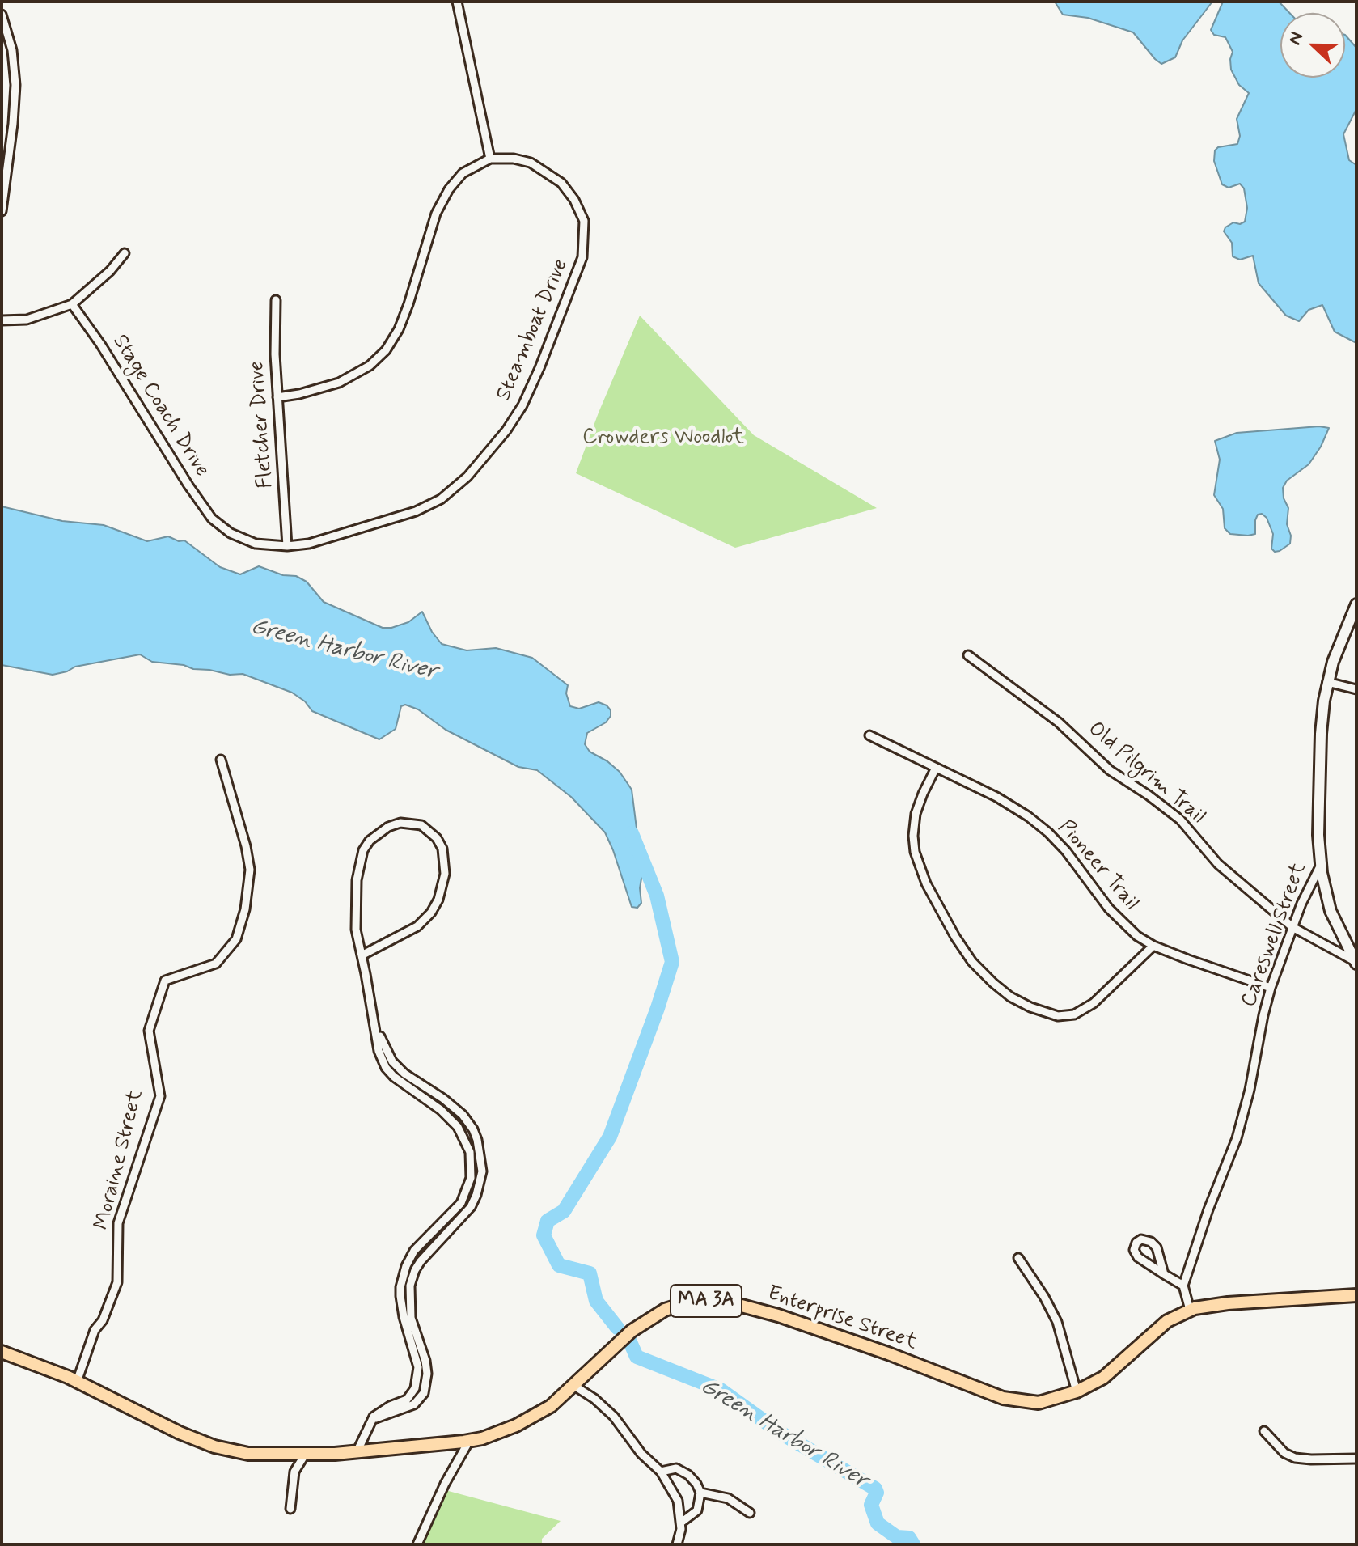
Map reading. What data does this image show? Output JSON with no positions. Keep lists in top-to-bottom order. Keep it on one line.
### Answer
{"streets":{"main road":["Careswell Street","MA 3A","Enterprise Street"],"street":["Steamboat Drive","Stage Coach Drive","Fletcher Drive","Old Pilgrim Trail","Pioneer Trail","Moraine Street"]},"crossings":[["Steamboat Drive","Stage Coach Drive"],["Steamboat Drive","Fletcher Drive"],["Stage Coach Drive","Fletcher Drive"],["Old Pilgrim Trail","Careswell Street"],["Pioneer Trail","Careswell Street"],["Moraine Street","MA 3A"],["Moraine Street","Enterprise Street"],["MA 3A","Enterprise Street"]],"water":["Green Harbor River"],"parks":["Crowders Woodlot"],"north":"left"}
